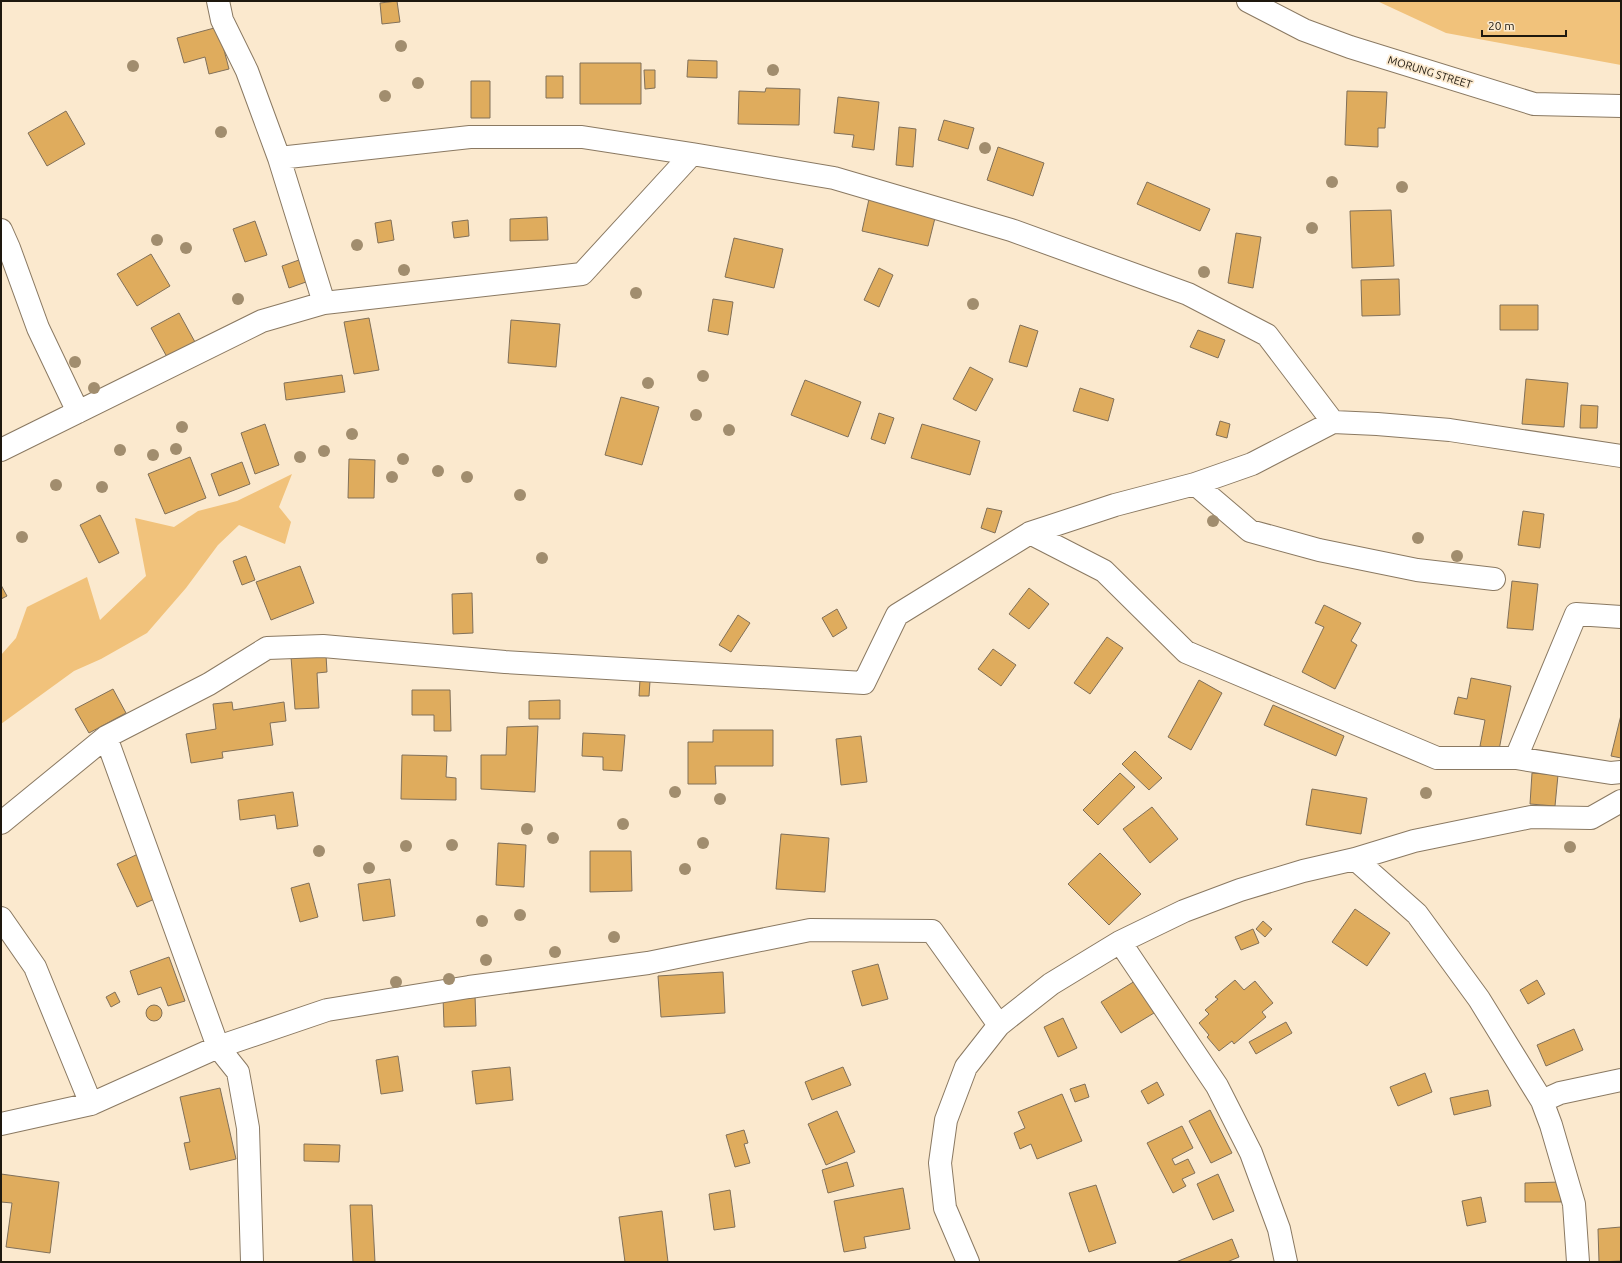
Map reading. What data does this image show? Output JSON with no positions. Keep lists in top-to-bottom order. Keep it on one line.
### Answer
{"streets":{"street":["MORUNG STREET"]},"scale_bar":"20 m"}
